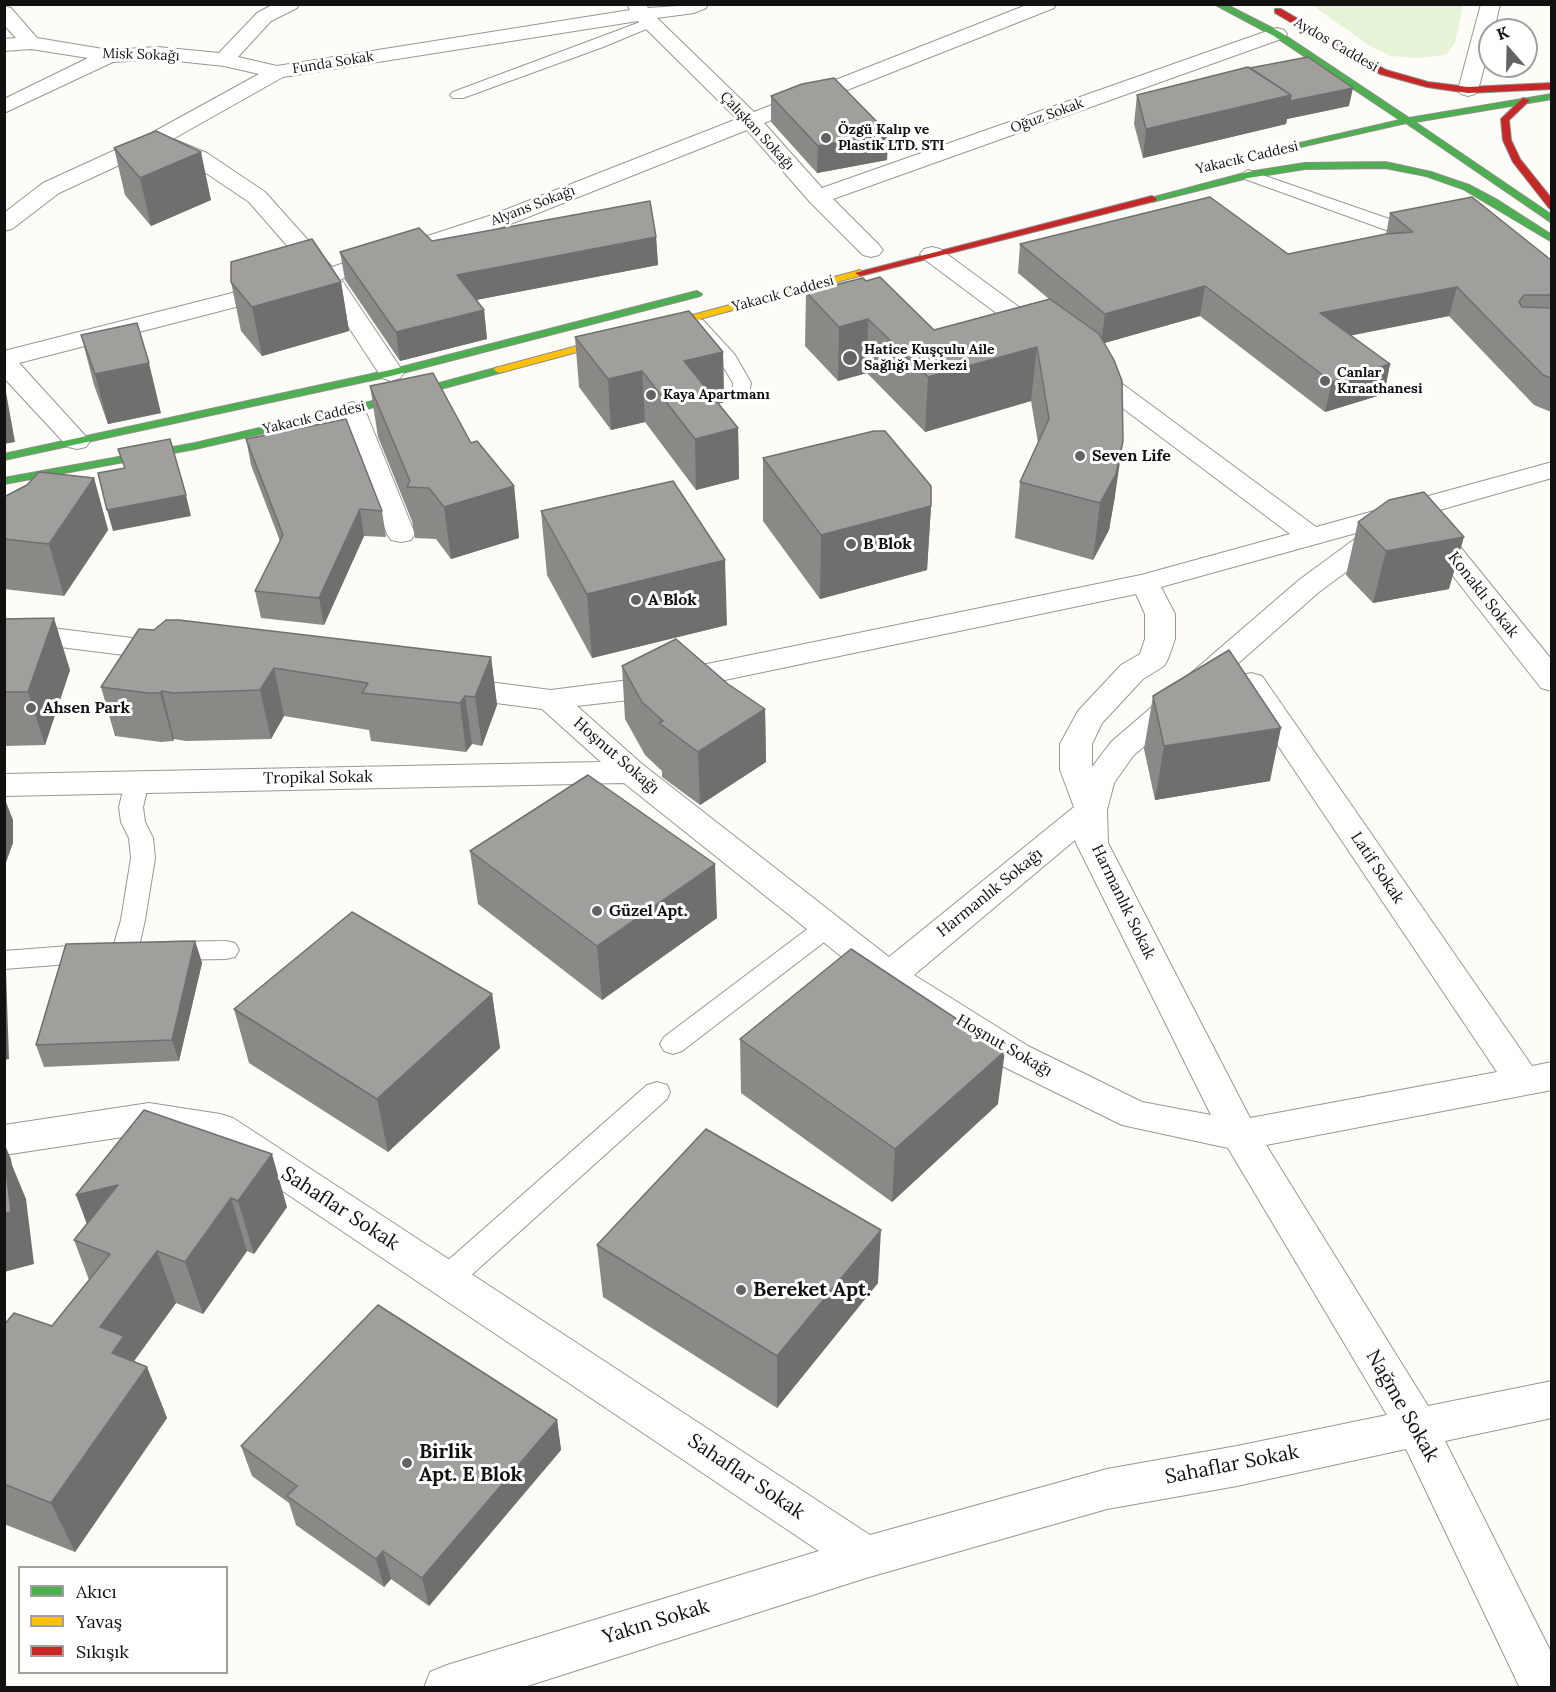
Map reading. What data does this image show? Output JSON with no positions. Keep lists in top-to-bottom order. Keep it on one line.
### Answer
{"streets":{"main road":["Aydos Caddesi","Yakacık Caddesi"],"street":["Misk Sokağı","Funda Sokak","Oğuz Sokak","Çalışkan Sokağı","Alyans Sokağı","Konaklı Sokak","Hoşnut Sokağı","Tropikal Sokak","Latif Sokak","Harmanlık Sokağı","Harmanlık Sokak","Sahaflar Sokak","Nağme Sokak","Yakın Sokak"]},"crossings":[["Aydos Caddesi","Oğuz Sokak"],["Aydos Caddesi","Yakacık Caddesi"],["Misk Sokağı","Funda Sokak"],["Funda Sokak","Çalışkan Sokağı"],["Oğuz Sokak","Çalışkan Sokağı"],["Çalışkan Sokağı","Alyans Sokağı"],["Konaklı Sokak","Harmanlık Sokak"],["Hoşnut Sokağı","Tropikal Sokak"],["Hoşnut Sokağı","Latif Sokak"],["Hoşnut Sokağı","Harmanlık Sokağı"],["Hoşnut Sokağı","Harmanlık Sokak"],["Hoşnut Sokağı","Nağme Sokak"],["Latif Sokak","Harmanlık Sokak"],["Harmanlık Sokağı","Harmanlık Sokak"],["Harmanlık Sokak","Nağme Sokak"],["Sahaflar Sokak","Nağme Sokak"],["Sahaflar Sokak","Yakın Sokak"]],"places":["Özgü Kalıp ve Plastik LTD. STI","Hatice Kuşçulu Aile Sağlığı Merkezi","Canlar Kıraathanesi","Kaya Apartmanı","Seven Life","B Blok","A Blok","Ahsen Park","Güzel Apt.","Bereket Apt.","Birlik Apt. E Blok"],"legend":["Akıcı","Yavaş","Sıkışık"],"north":"top"}
